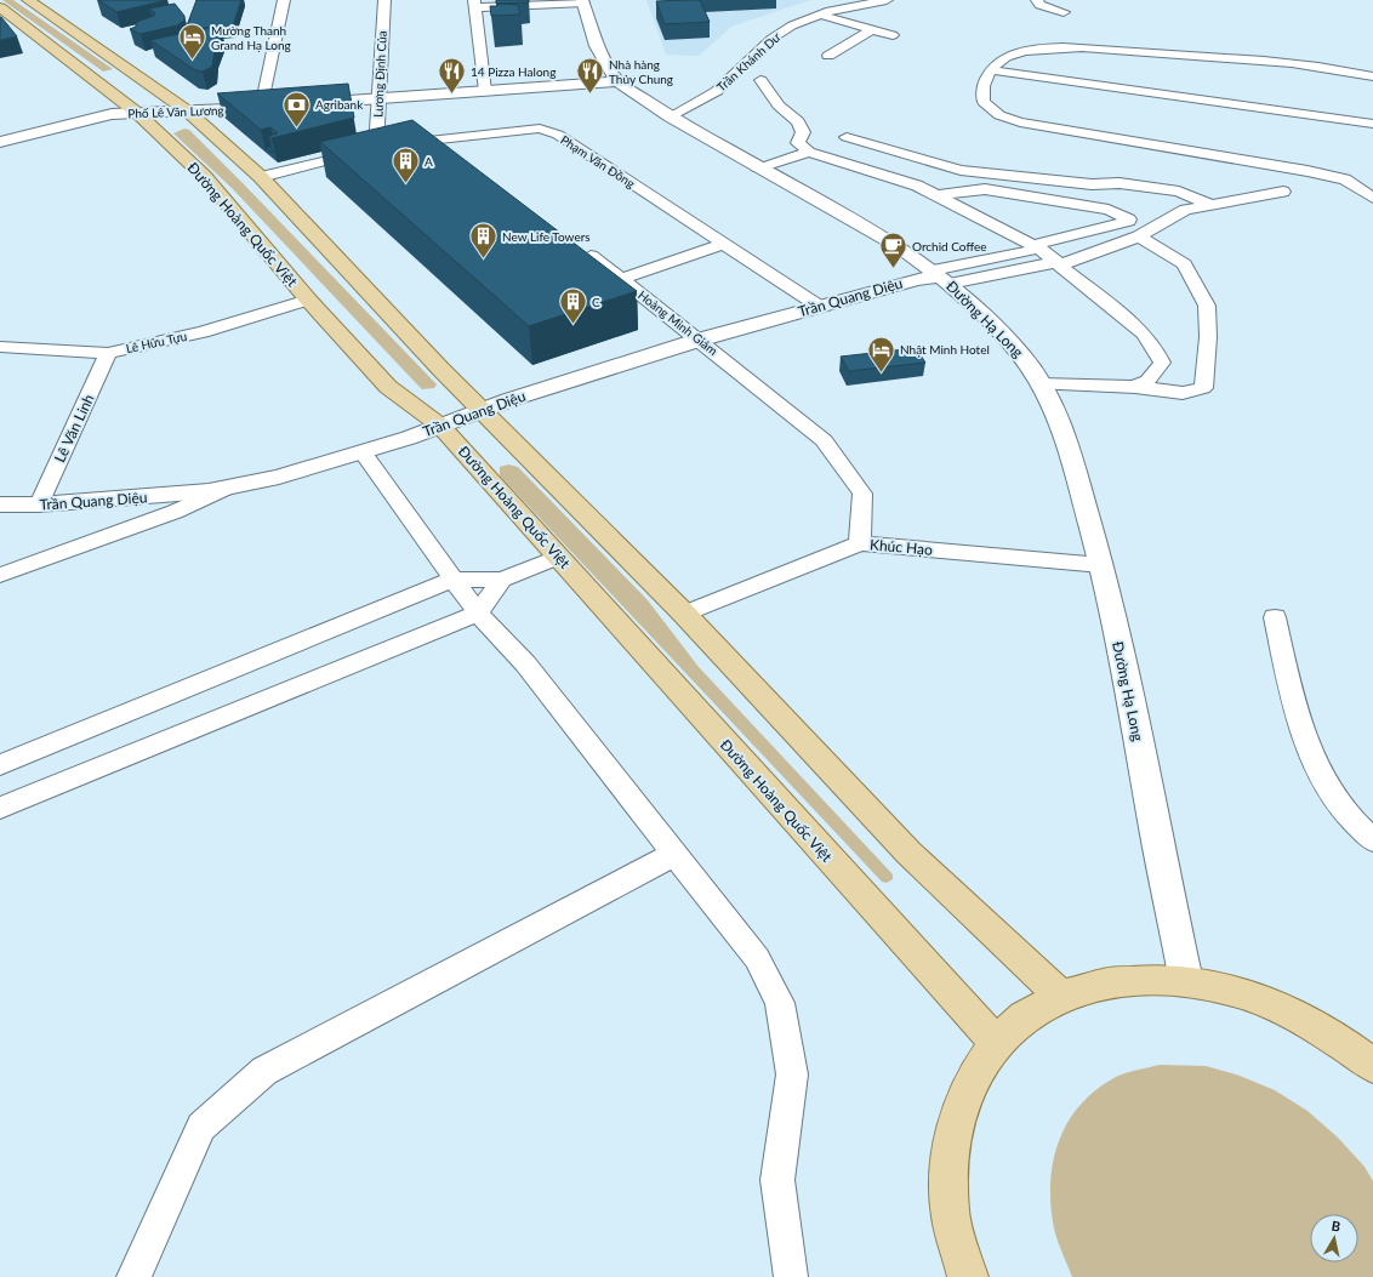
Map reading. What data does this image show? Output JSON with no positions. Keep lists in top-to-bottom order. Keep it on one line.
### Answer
{"streets":{"main road":["Phố Lê Văn Lương","Đường Hoàng Quốc Việt","Trần Quang Diệu","Đường Hạ Long"],"street":["Trần Khánh Dư","Lương Định Của","Phạm Văn Đồng","Hoàng Minh Giám","Lê Hữu Tựu","Lê Văn Linh","Khúc Hạo"]},"crossings":[["Trần Khánh Dư","Đường Hạ Long"],["Lương Định Của","Phạm Văn Đồng"],["Phố Lê Văn Lương","Đường Hoàng Quốc Việt"],["Phạm Văn Đồng","Trần Quang Diệu"],["Đường Hoàng Quốc Việt","Trần Quang Diệu"],["Đường Hoàng Quốc Việt","Lê Hữu Tựu"],["Trần Quang Diệu","Đường Hạ Long"],["Trần Quang Diệu","Hoàng Minh Giám"],["Trần Quang Diệu","Lê Văn Linh"],["Đường Hạ Long","Khúc Hạo"],["Hoàng Minh Giám","Khúc Hạo"],["Lê Hữu Tựu","Lê Văn Linh"]],"places":{"hotel":["Mường Thanh Grand Hạ Long","Nhật Minh Hotel"],"restaurant":["14 Pizza Halong","Nhà hàng Thủy Chung"],"bank":["Agribank"],"building":["A","New Life Towers","C"],"cafe":["Orchid Coffee"]},"north":"top"}
